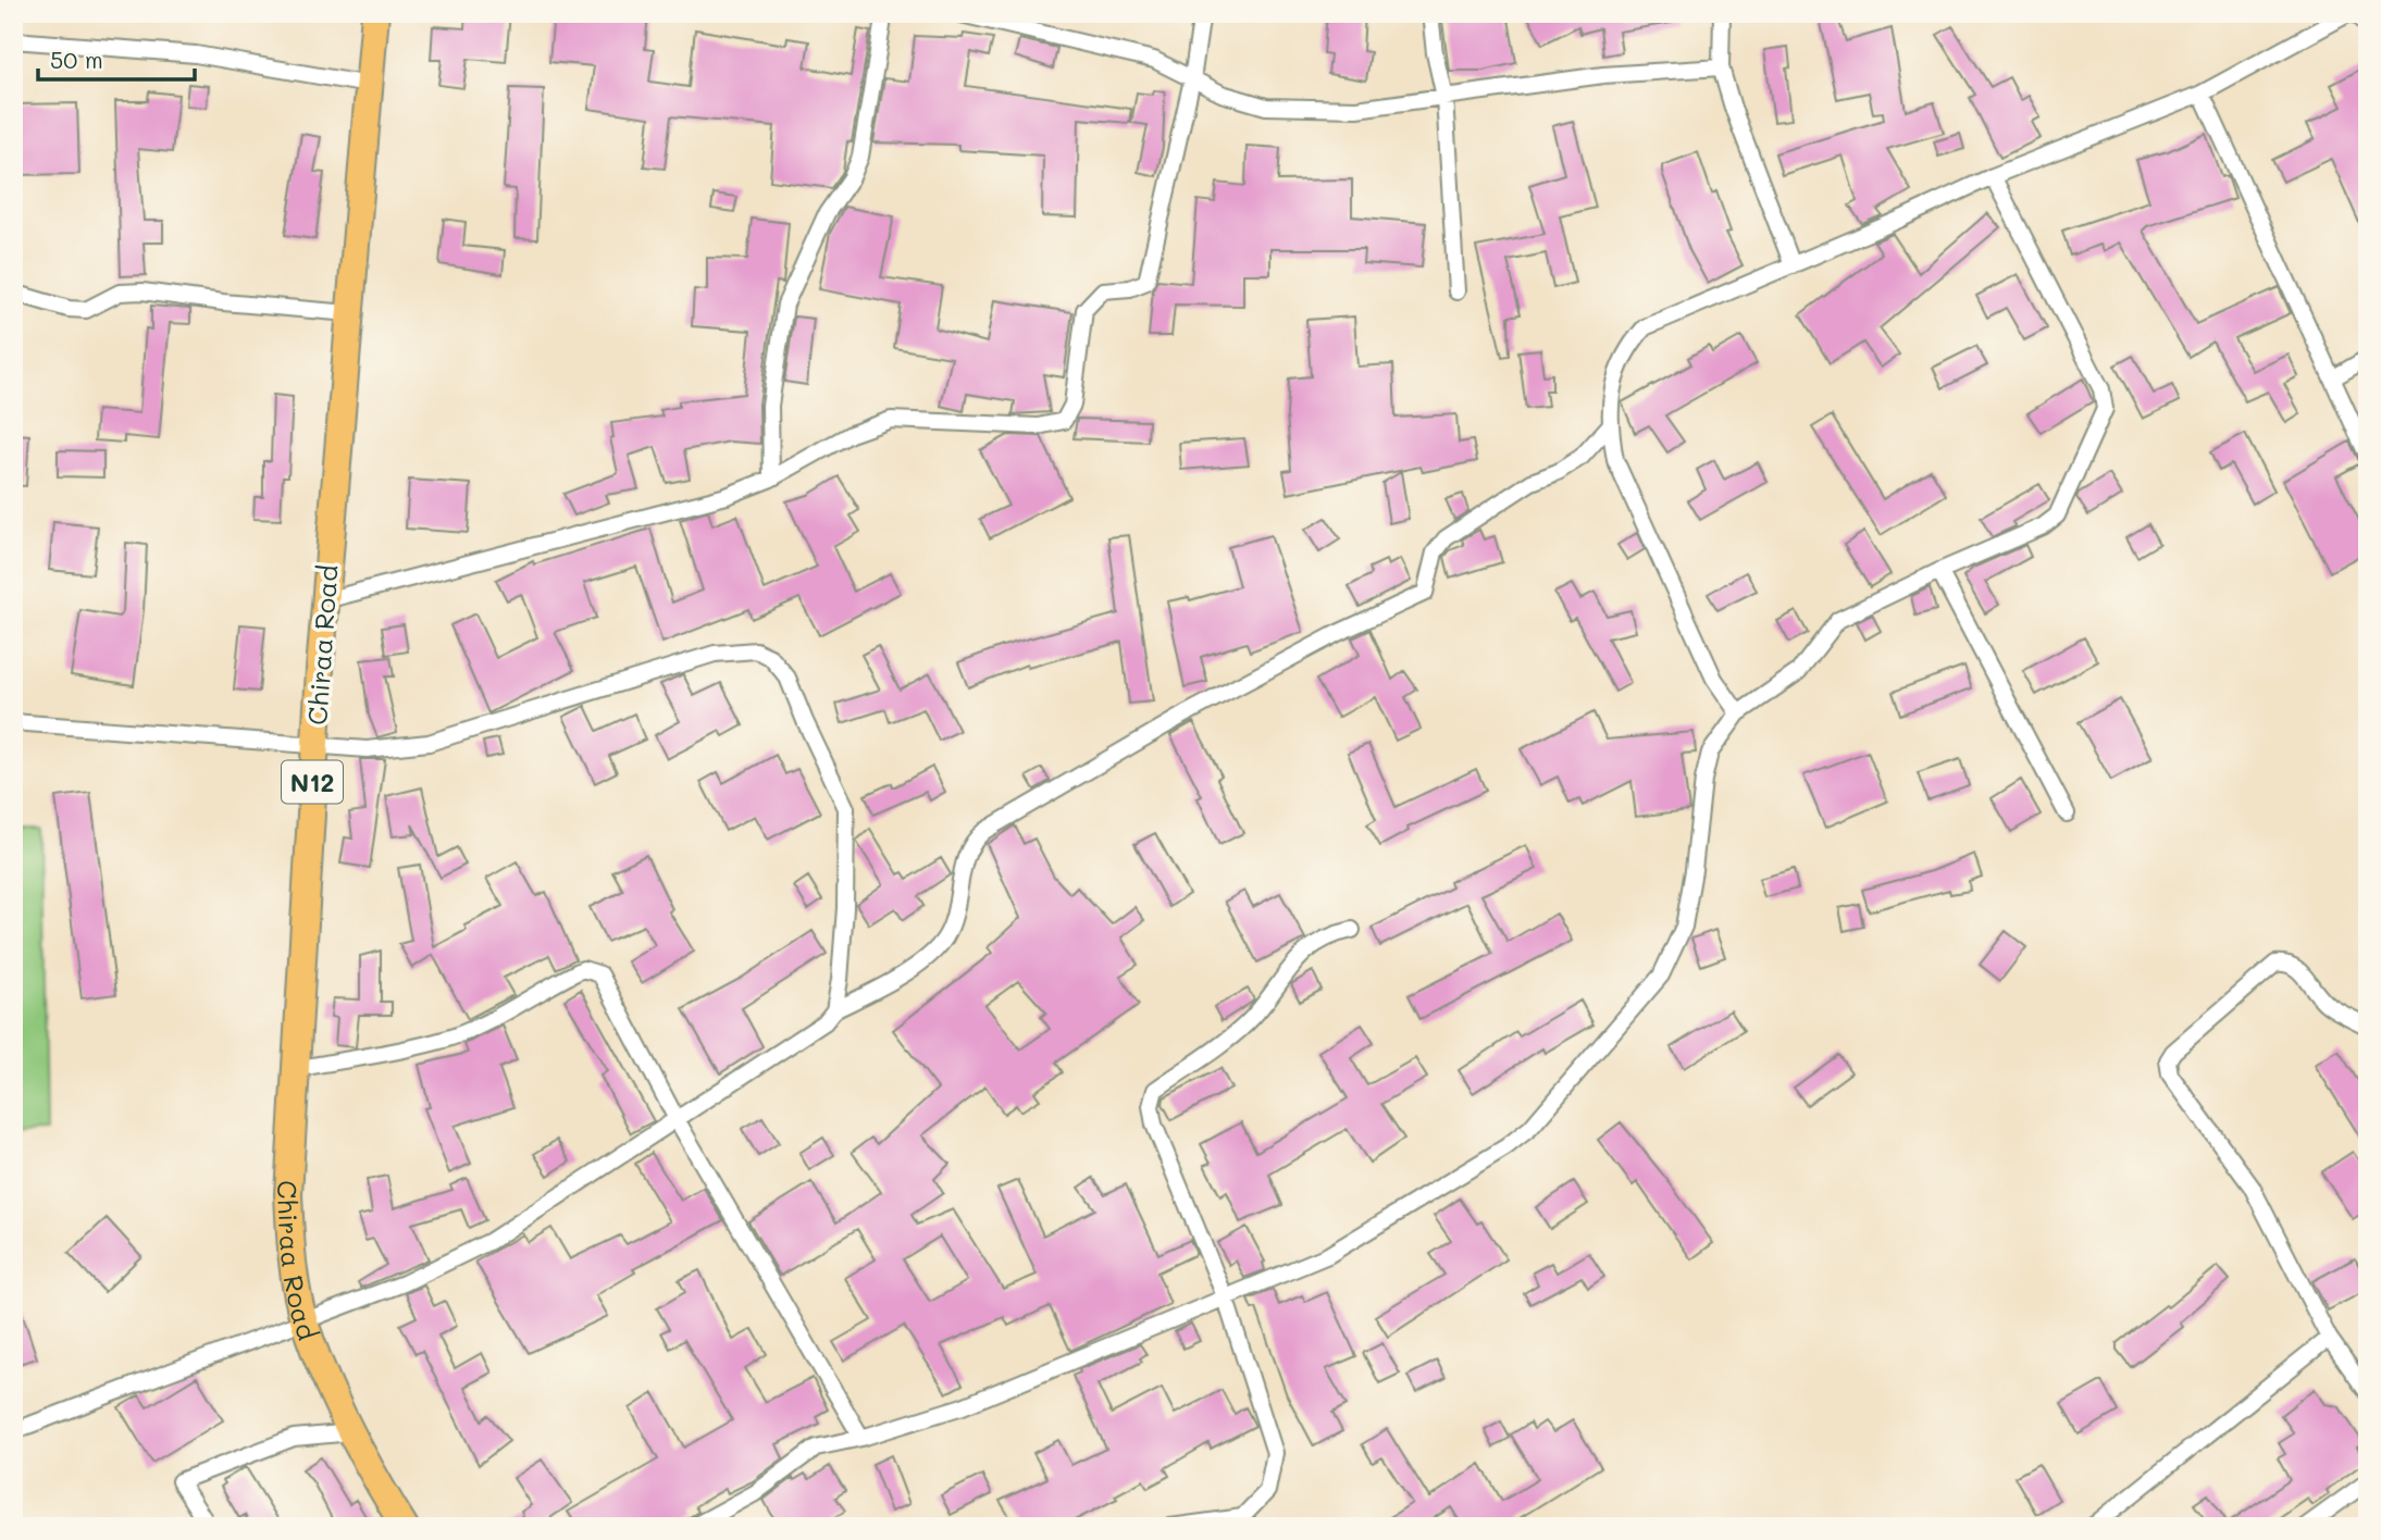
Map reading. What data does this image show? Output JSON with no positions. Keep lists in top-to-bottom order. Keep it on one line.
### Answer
{"streets":{"highway":["Chiraa Road","N12"]},"scale_bar":"50 m"}
